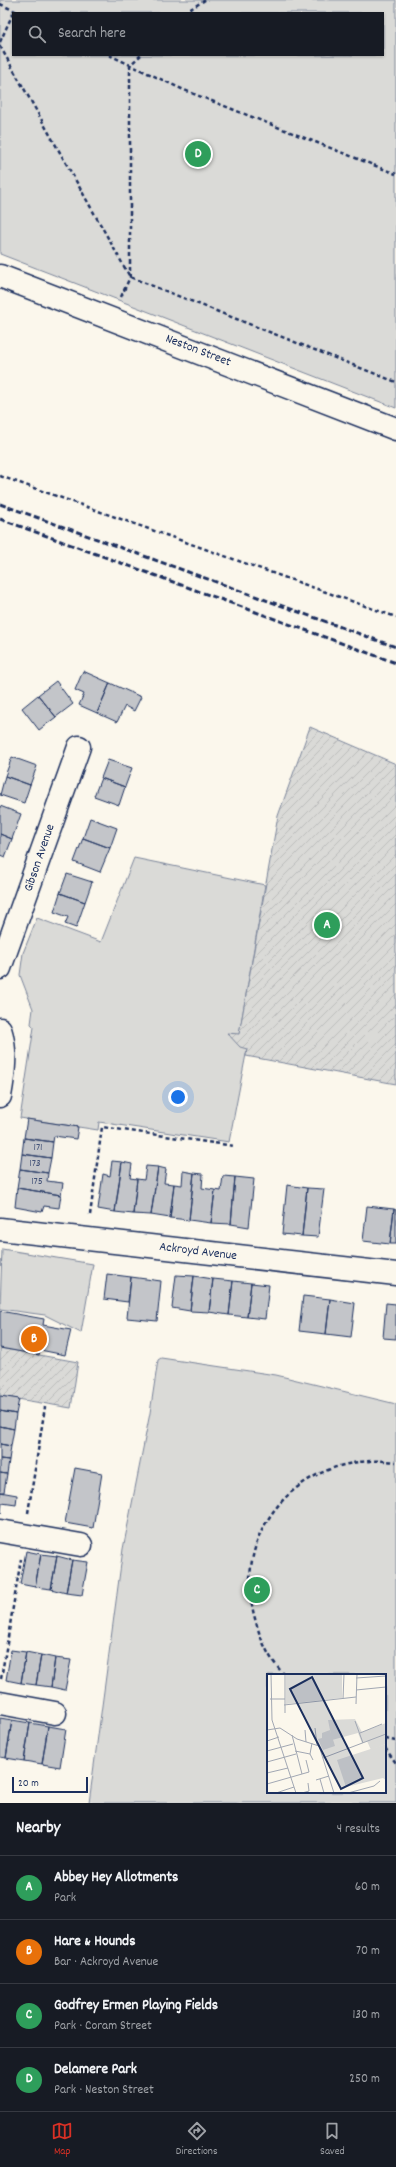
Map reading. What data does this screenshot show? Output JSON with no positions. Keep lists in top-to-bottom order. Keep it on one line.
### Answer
{"streets":{"street":["Neston Street","Gibson Avenue","Ackroyd Avenue"]},"house_numbers":["171","173","175"],"scale_bar":"20 m","page":{"search":"Search here","pins":["D","A","B","C"],"scale":"20 m","heading":["Nearby","4 results"],"list":[{"mark":"A","name":"Abbey Hey Allotments","note":"Park","value":"60 m"},{"mark":"B","name":"Hare & Hounds","note":"Bar · Ackroyd Avenue","value":"70 m"},{"mark":"C","name":"Godfrey Ermen Playing Fields","note":"Park · Coram Street","value":"130 m"},{"mark":"D","name":"Delamere Park","note":"Park · Neston Street","value":"250 m"}],"nav":["Map","Directions","Saved"]}}
